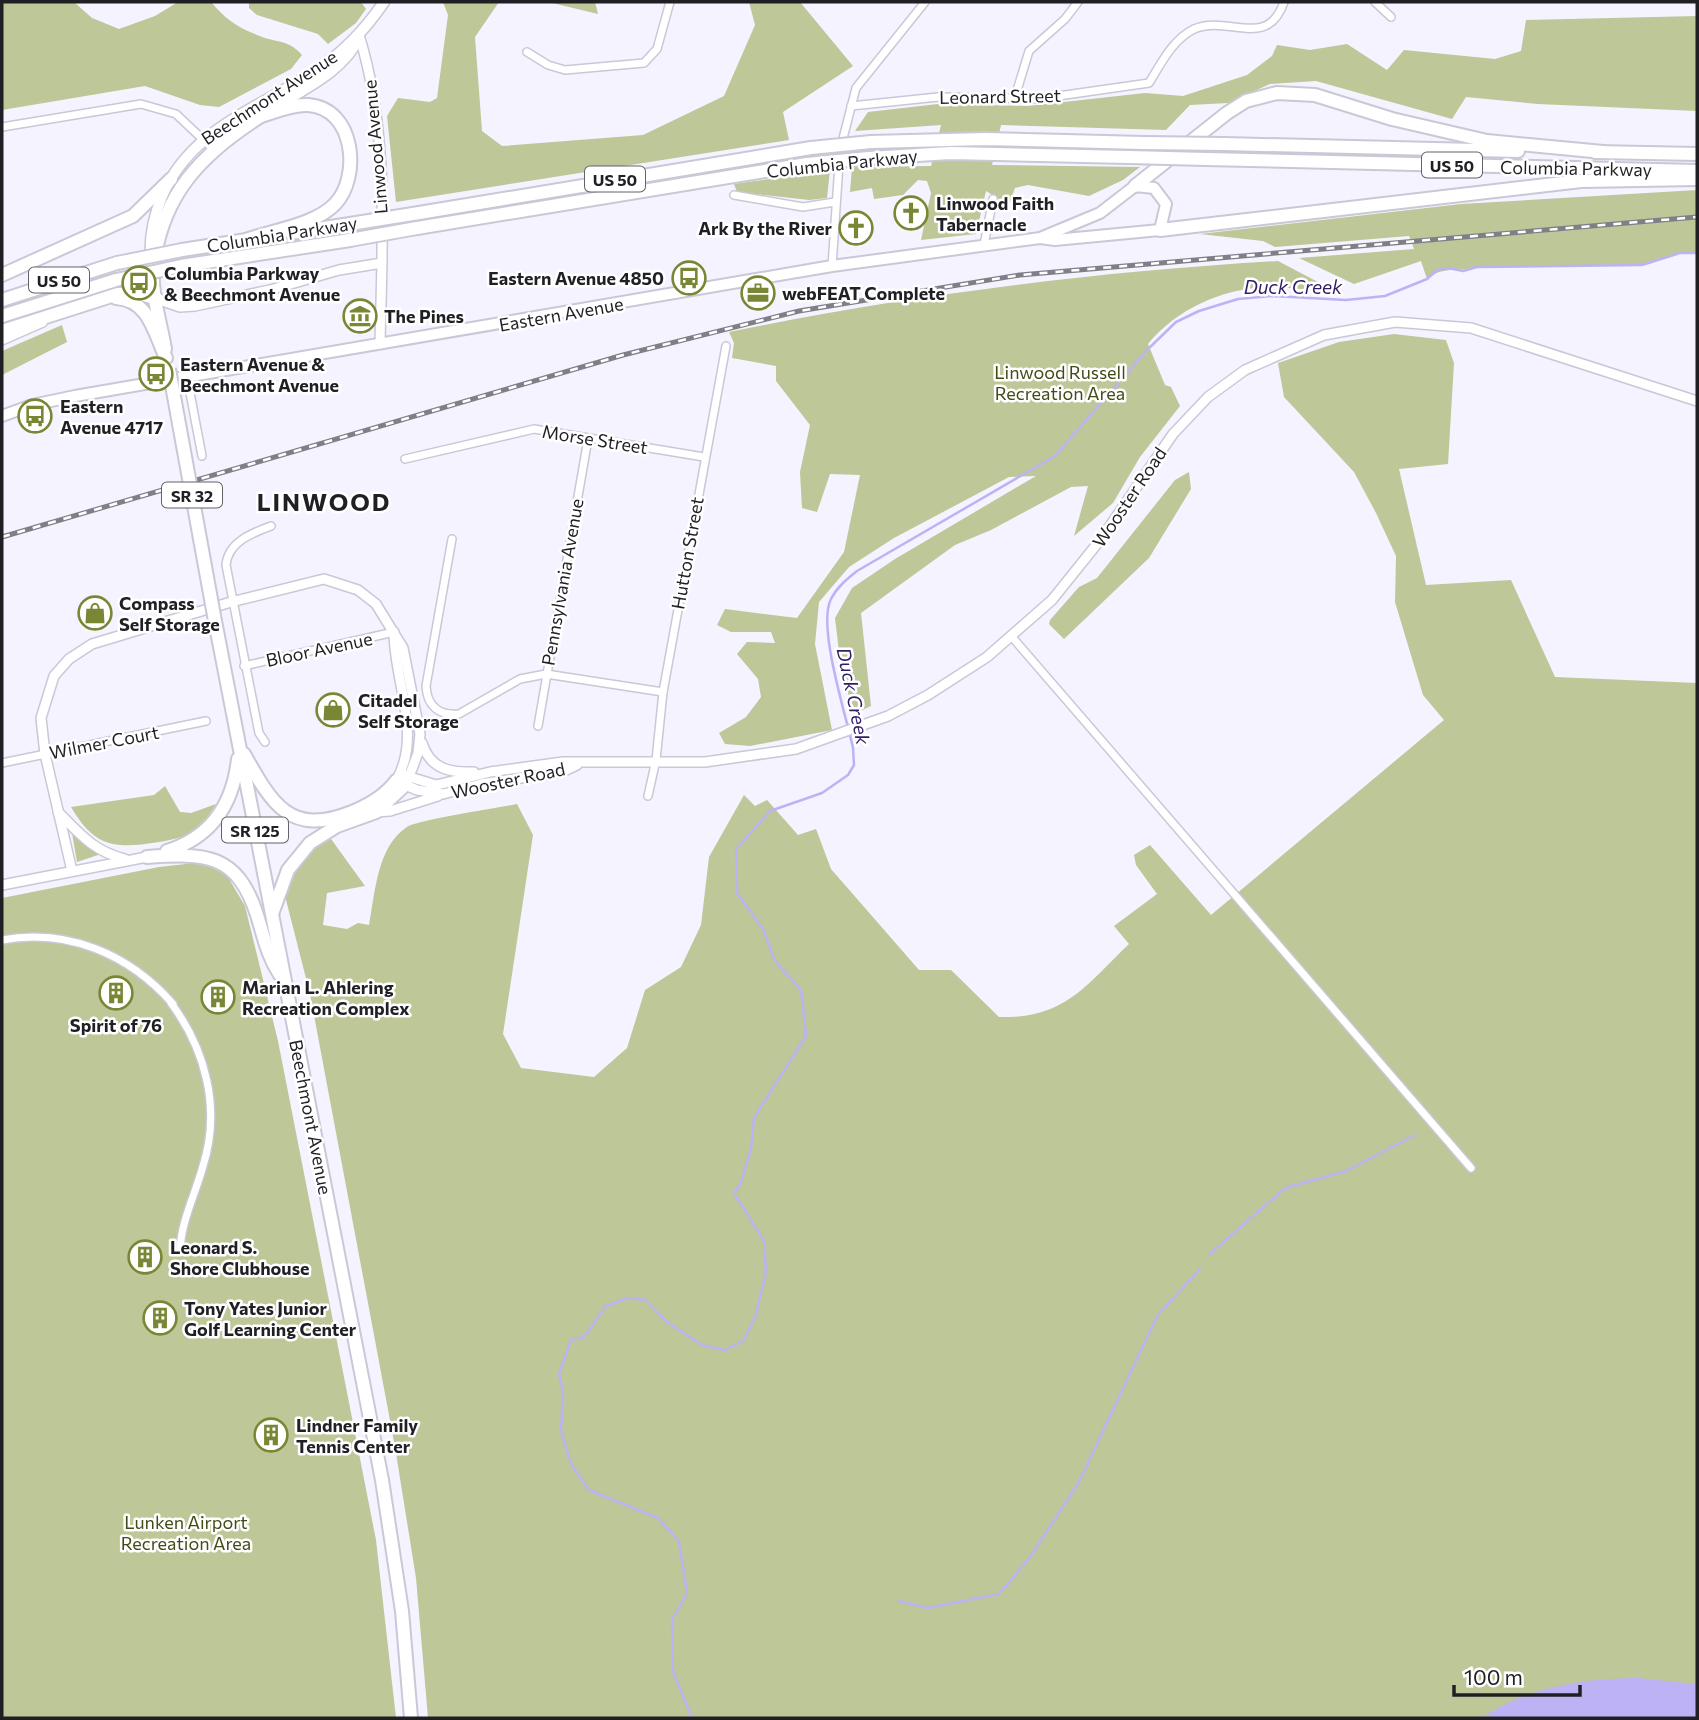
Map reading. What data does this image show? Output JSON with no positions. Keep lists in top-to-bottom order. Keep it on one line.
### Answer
{"streets":{"highway":["Beechmont Avenue","Columbia Parkway","US 50","SR 32","SR 125"],"main road":["Eastern Avenue"],"street":["Leonard Street","Linwood Avenue","Morse Street","Wooster Road","Hutton Street","Pennsylvania Avenue","Bloor Avenue","Wilmer Court"]},"crossings":[["Beechmont Avenue","Linwood Avenue"],["Linwood Avenue","Eastern Avenue"],["Morse Street","Hutton Street"],["Morse Street","Pennsylvania Avenue"],["Wooster Road","Hutton Street"]],"districts":["LINWOOD"],"water":["Duck Creek"],"parks":["Linwood Russell Recreation Area","Lunken Airport Recreation Area"],"places":{"church":["Linwood Faith Tabernacle","Ark By the River"],"bus stop":["Eastern Avenue 4850","Columbia Parkway & Beechmont Avenue","Eastern Avenue & Beechmont Avenue","Eastern Avenue 4717"],"office":["webFEAT Complete"],"museum":["The Pines"],"shop":["Compass Self Storage","Citadel Self Storage"],"building":["Spirit of 76","Marian L. Ahlering Recreation Complex","Leonard S. Shore Clubhouse","Tony Yates Junior Golf Learning Center","Lindner Family Tennis Center"]},"scale_bar":"100 m"}
